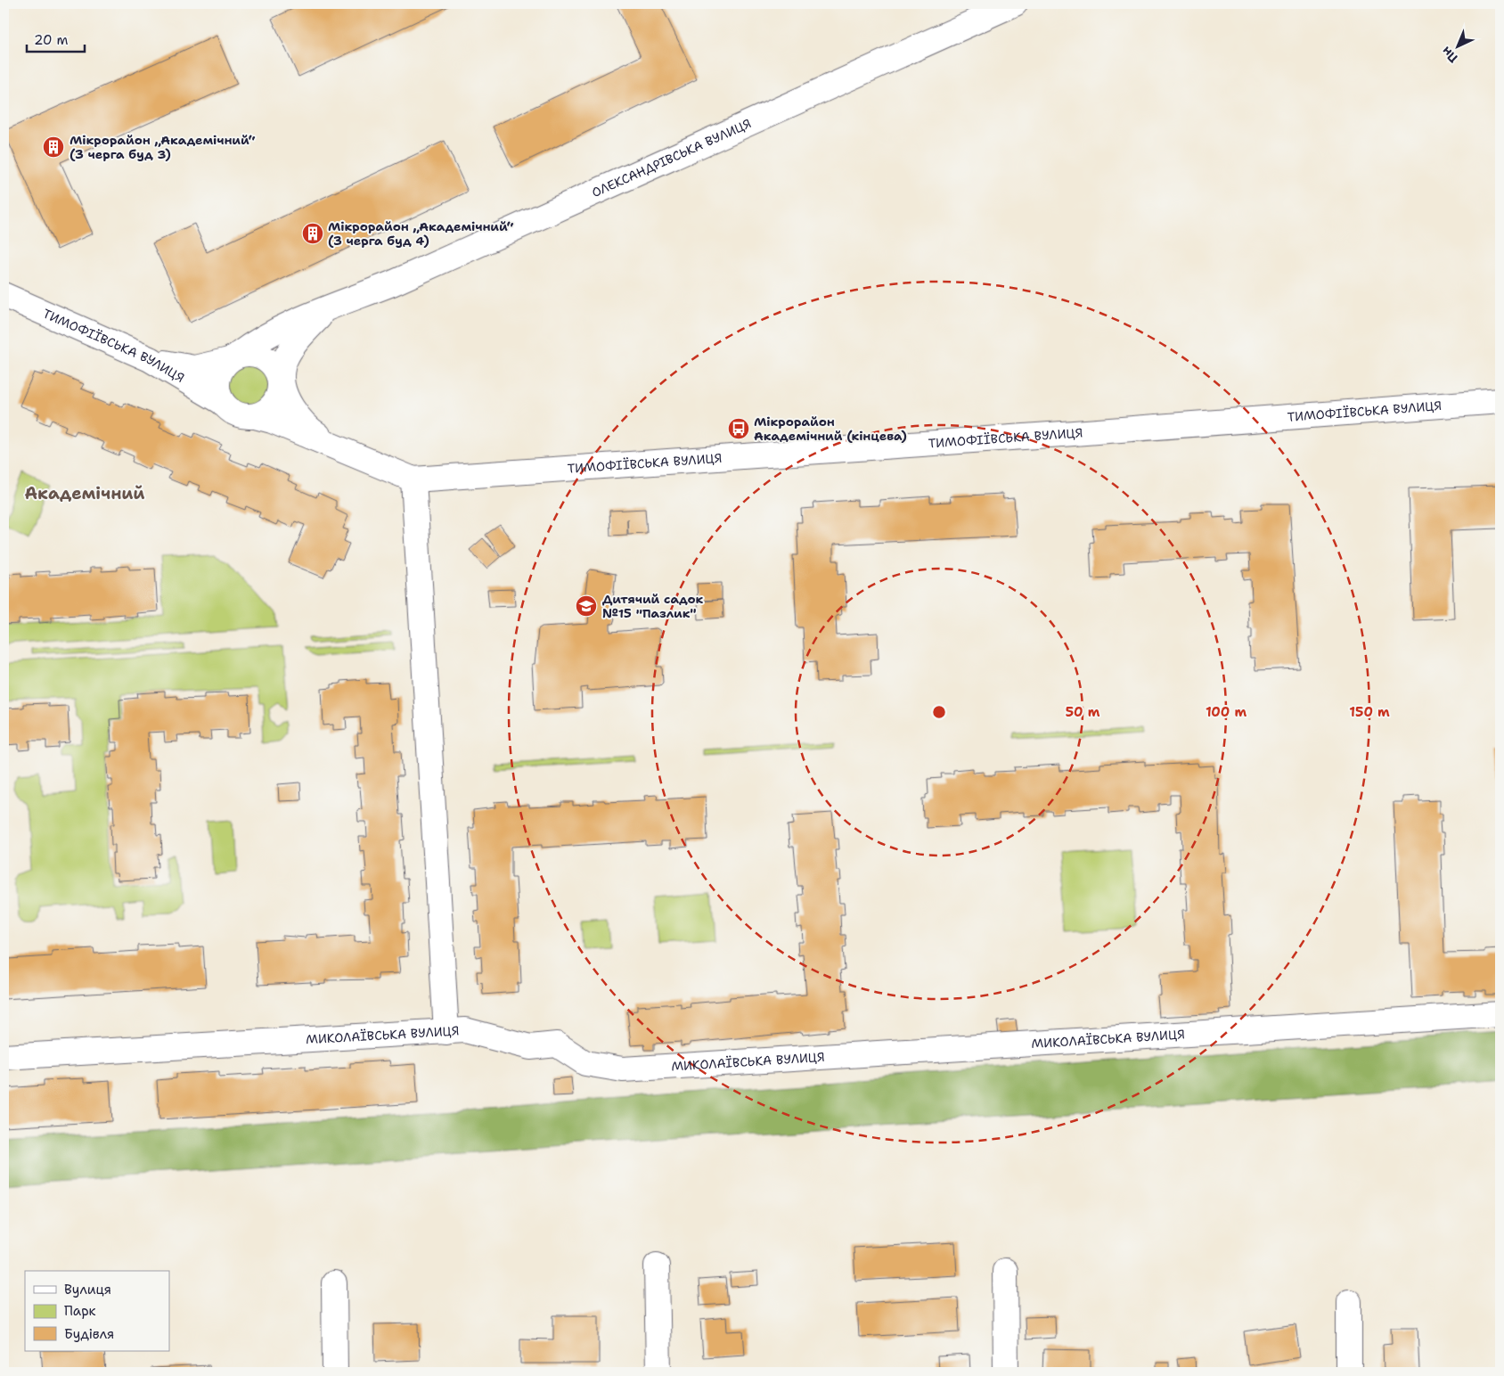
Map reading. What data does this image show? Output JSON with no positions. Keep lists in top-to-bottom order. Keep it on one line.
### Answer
{"streets":{"street":["ОЛЕКСАНДРІВСЬКА ВУЛИЦЯ","ТИМОФІЇВСЬКА ВУЛИЦЯ","МИКОЛАЇВСЬКА ВУЛИЦЯ"]},"crossings":[["ОЛЕКСАНДРІВСЬКА ВУЛИЦЯ","ТИМОФІЇВСЬКА ВУЛИЦЯ"]],"districts":["Академічний"],"places":{"building":["Мікрорайон „Академічний“ (3 черга буд 3)","Мікрорайон „Академічний“ (3 черга буд 4)"],"bus stop":["Мікрорайон Академічний (кінцева)"],"school or university":["Дитячий садок №15 \"Пазлик\""]},"legend":["Вулиця","Парк","Будівля"],"scale_bar":"20 m","north":"bottom left","rings":["50 m","100 m","150 m"]}
